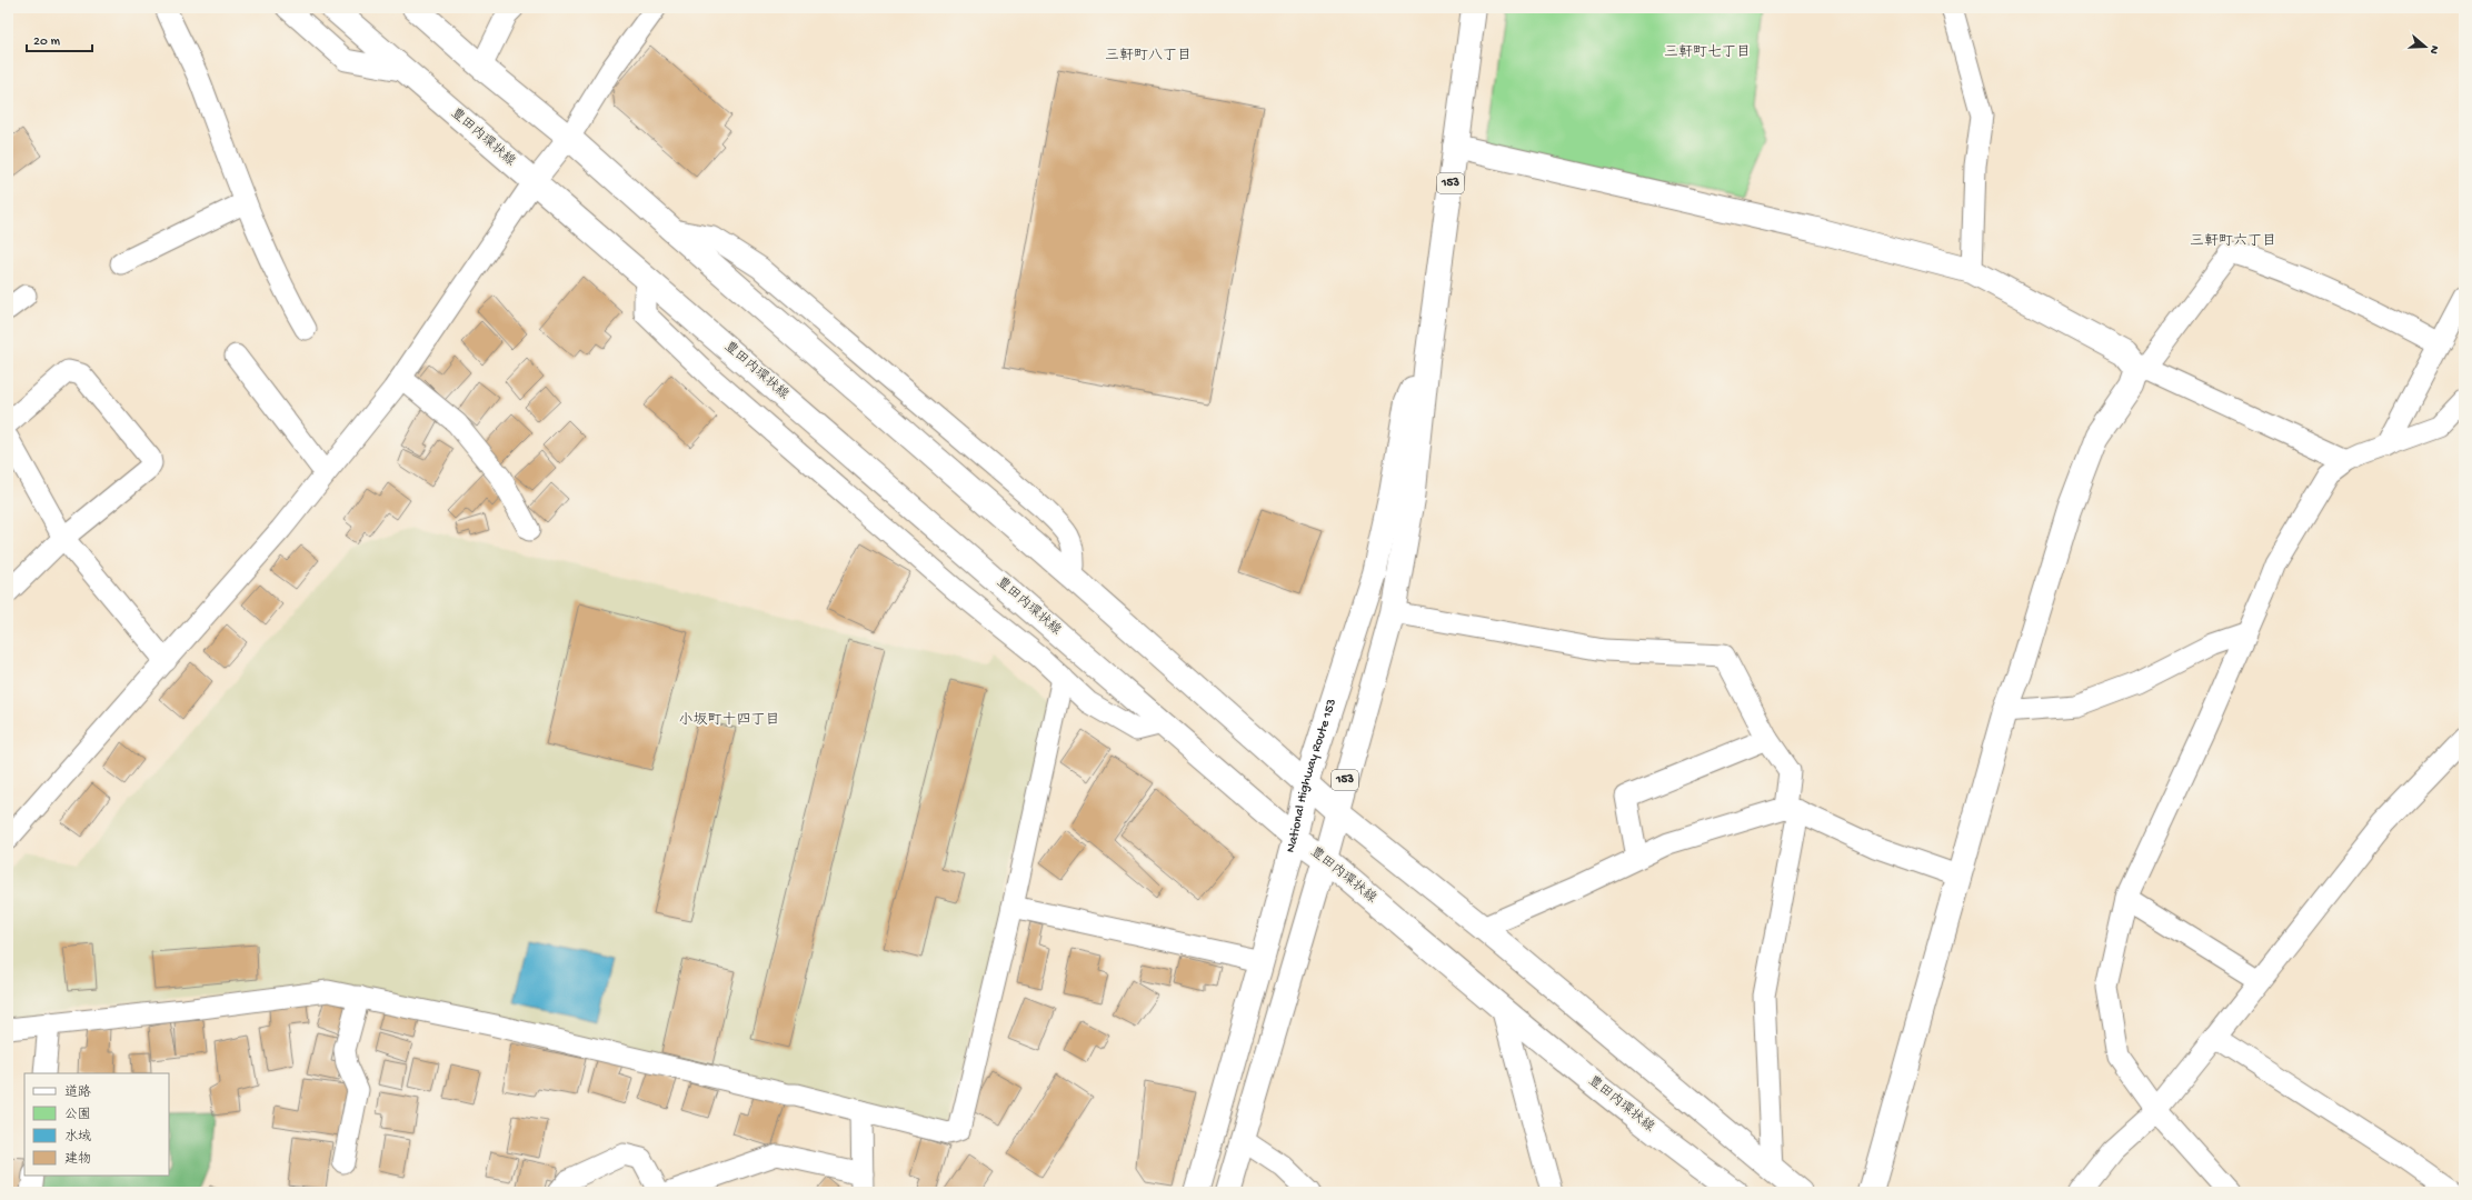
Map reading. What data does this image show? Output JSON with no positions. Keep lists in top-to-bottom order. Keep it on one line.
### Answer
{"streets":{"main road":["豊田内環状線","153","National Highway Route 153"]},"crossings":[["豊田内環状線","National Highway Route 153"]],"districts":["三軒町七丁目","三軒町八丁目","三軒町六丁目","小坂町十四丁目"],"legend":["道路","公園","水域","建物"],"scale_bar":"20 m","north":"right"}
